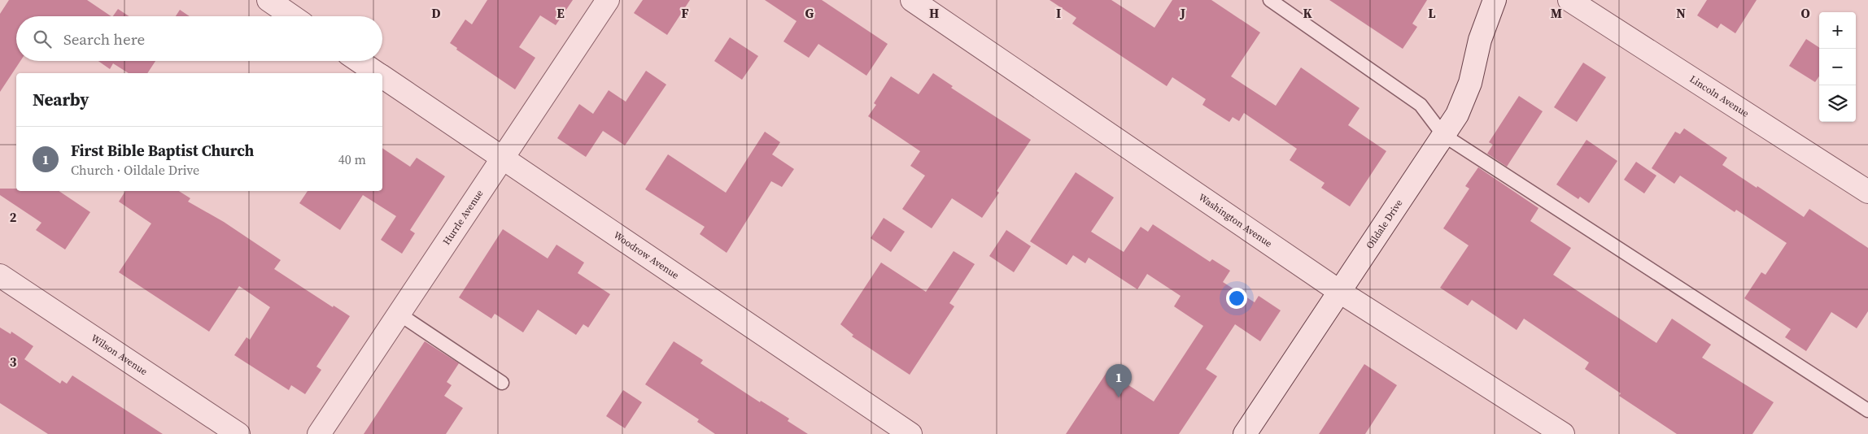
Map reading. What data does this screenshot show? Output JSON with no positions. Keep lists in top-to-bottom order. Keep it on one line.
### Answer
{"streets":{"street":["Lincoln Avenue","Hurrle Avenue","Washington Avenue","Oildale Drive","Woodrow Avenue","Wilson Avenue"]},"crossings":[["Hurrle Avenue","Woodrow Avenue"],["Washington Avenue","Oildale Drive"]],"page":{"map_buttons":["+","−"],"search":"Search here","heading":"Nearby","list":[{"mark":"1","name":"First Bible Baptist Church","note":"Church · Oildale Drive","value":"40 m"}],"pins":"1"},"grid":{"columns":["D","E","F","G","H","I","J","K","L","M","N","O"],"rows":["2","3"]}}
